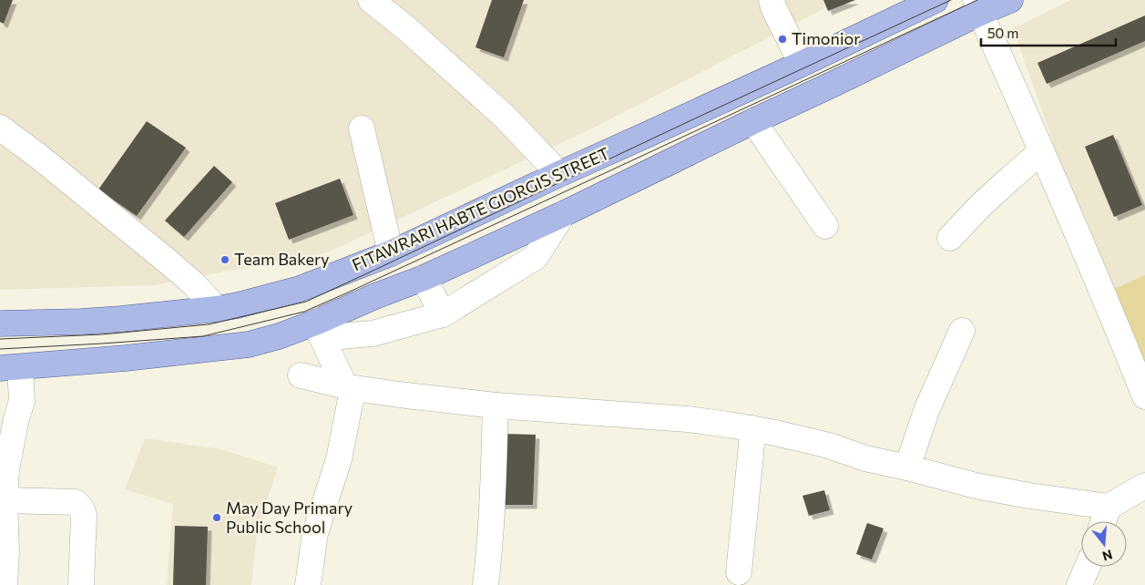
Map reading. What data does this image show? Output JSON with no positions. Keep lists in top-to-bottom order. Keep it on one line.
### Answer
{"streets":{"main road":["FITAWRARI HABTE GIORGIS STREET"]},"places":["Timonior","Team Bakery","May Day Primary Public School"],"scale_bar":"50 m","north":"bottom"}
